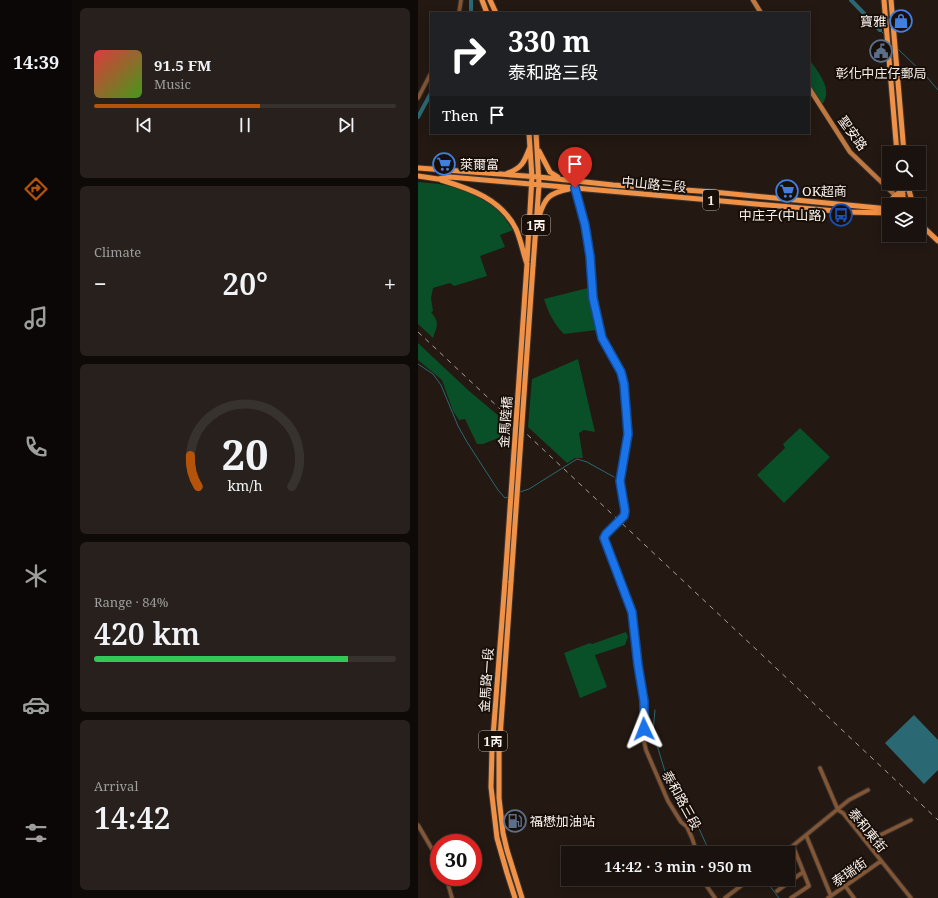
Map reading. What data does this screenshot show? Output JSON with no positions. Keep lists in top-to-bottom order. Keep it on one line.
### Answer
{"streets":{"main road":["中山路三段","1","1丙","金馬陸橋","金馬路一段"],"street":["聖安路","泰和路三段","泰和東街","泰瑞街"]},"crossings":[["中山路三段","1"],["中山路三段","1丙"],["中山路三段","泰和路三段"],["1","1丙"],["1","金馬陸橋"],["1丙","金馬陸橋"],["金馬陸橋","金馬路一段"],["泰和東街","泰瑞街"]],"places":{"shop":["寶雅"],"public building":["彰化中庄仔郵局"],"supermarket":["萊爾富","OK超商"],"bus stop":["中庄子(中山路)"],"fuel station":["福懋加油站"]},"page":{"tabs":"14:39","turn":["330 m","泰和路三段"],"song":["91.5 FM","Music"],"then":"Then","tile":["Climate",["Range · 84%","420 km"],["Arrival","14:42"]],"heat":["−","20°","+"],"limit":"30","trip":"14:42 · 3 min · 950 m","gauge":["20","km/h"]}}
